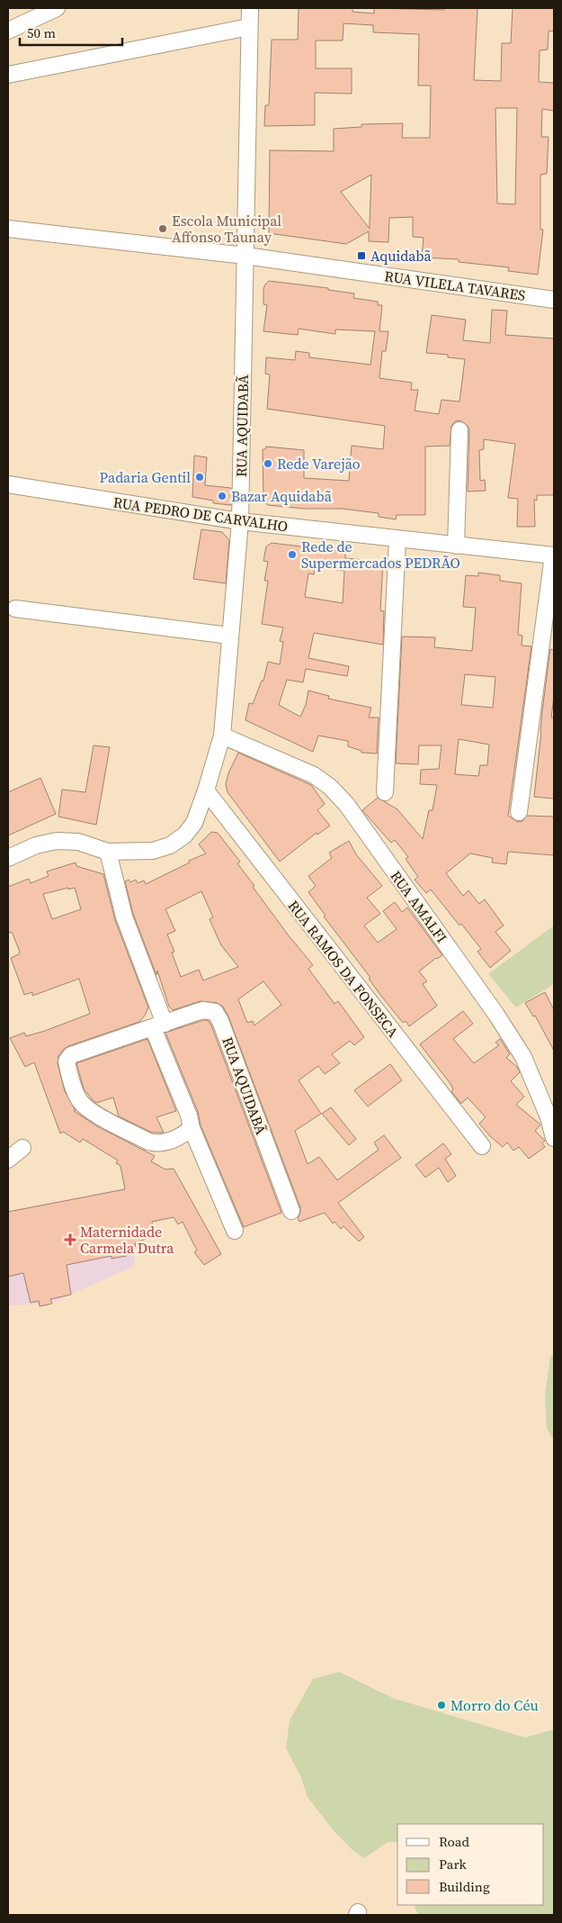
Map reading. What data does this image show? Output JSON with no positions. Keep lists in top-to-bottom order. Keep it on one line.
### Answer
{"streets":{"street":["RUA VILELA TAVARES","RUA AQUIDABÃ","RUA PEDRO DE CARVALHO","RUA AMALFI","RUA RAMOS DA FONSECA"]},"crossings":[["RUA VILELA TAVARES","RUA AQUIDABÃ"],["RUA AQUIDABÃ","RUA PEDRO DE CARVALHO"],["RUA AQUIDABÃ","RUA AMALFI"],["RUA AQUIDABÃ","RUA RAMOS DA FONSECA"]],"places":{"other":["Escola Municipal Affonso Taunay","Rede Varejão","Padaria Gentil","Bazar Aquidabã","Rede de Supermercados PEDRÃO","Morro do Céu"],"transit":["Aquidabã"],"health":["Maternidade Carmela Dutra"]},"legend":["Road","Park","Building"],"scale_bar":"50 m"}
